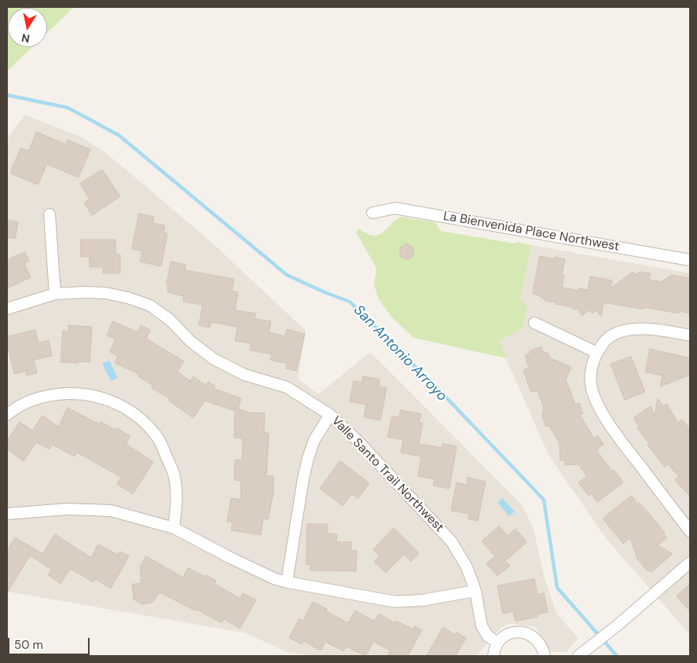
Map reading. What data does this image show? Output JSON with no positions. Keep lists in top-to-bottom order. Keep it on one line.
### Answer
{"streets":{"street":["La Bienvenida Place Northwest","Valle Santo Trail Northwest"]},"water":["San Antonio Arroyo"],"scale_bar":"50 m","north":"bottom"}
